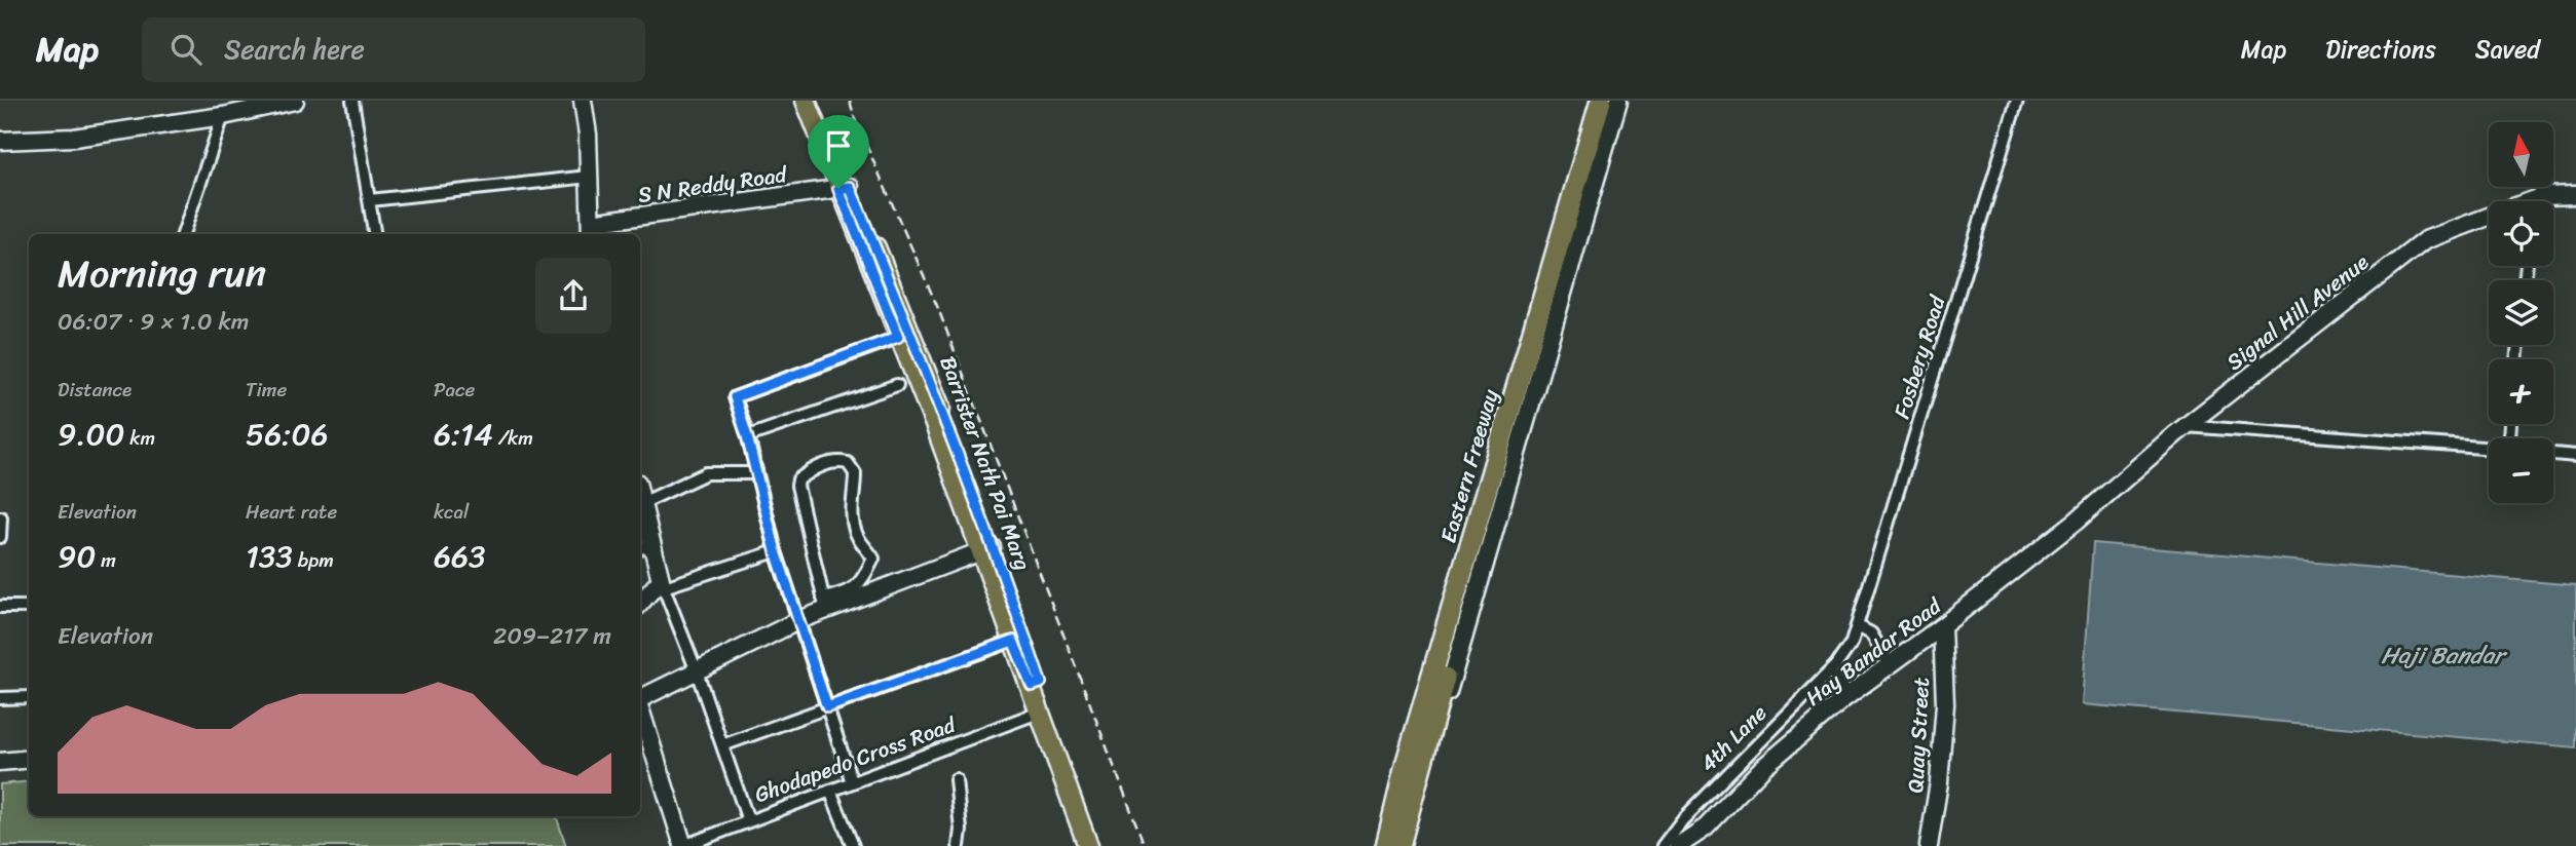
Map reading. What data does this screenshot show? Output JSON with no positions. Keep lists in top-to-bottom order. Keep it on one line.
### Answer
{"streets":{"highway":["Eastern Freeway"],"main road":["Barrister Nath Pai Marg"],"street":["S N Reddy Road","Signal Hill Avenue","Fosbery Road","Hay Bandar Road","Quay Street","4th Lane","Ghodapedo Cross Road"]},"crossings":[["S N Reddy Road","Barrister Nath Pai Marg"],["Signal Hill Avenue","Hay Bandar Road"],["Fosbery Road","4th Lane"],["Barrister Nath Pai Marg","Ghodapedo Cross Road"],["Hay Bandar Road","Quay Street"]],"water":["Haji Bandar"],"north":"top","page":{"header":"Map","search":"Search here","nav":["Map","Directions","Saved"],"map_buttons":["+","−"],"heading":["Morning run","06:07 · 9 × 1.0 km"],"stats":[["Distance","9.00 km"],["Time","56:06"],["Pace","6:14 /km"],["Elevation","90 m"],["Heart rate","133 bpm"],["kcal","663"]],"chart":["Elevation","209–217 m"]}}
